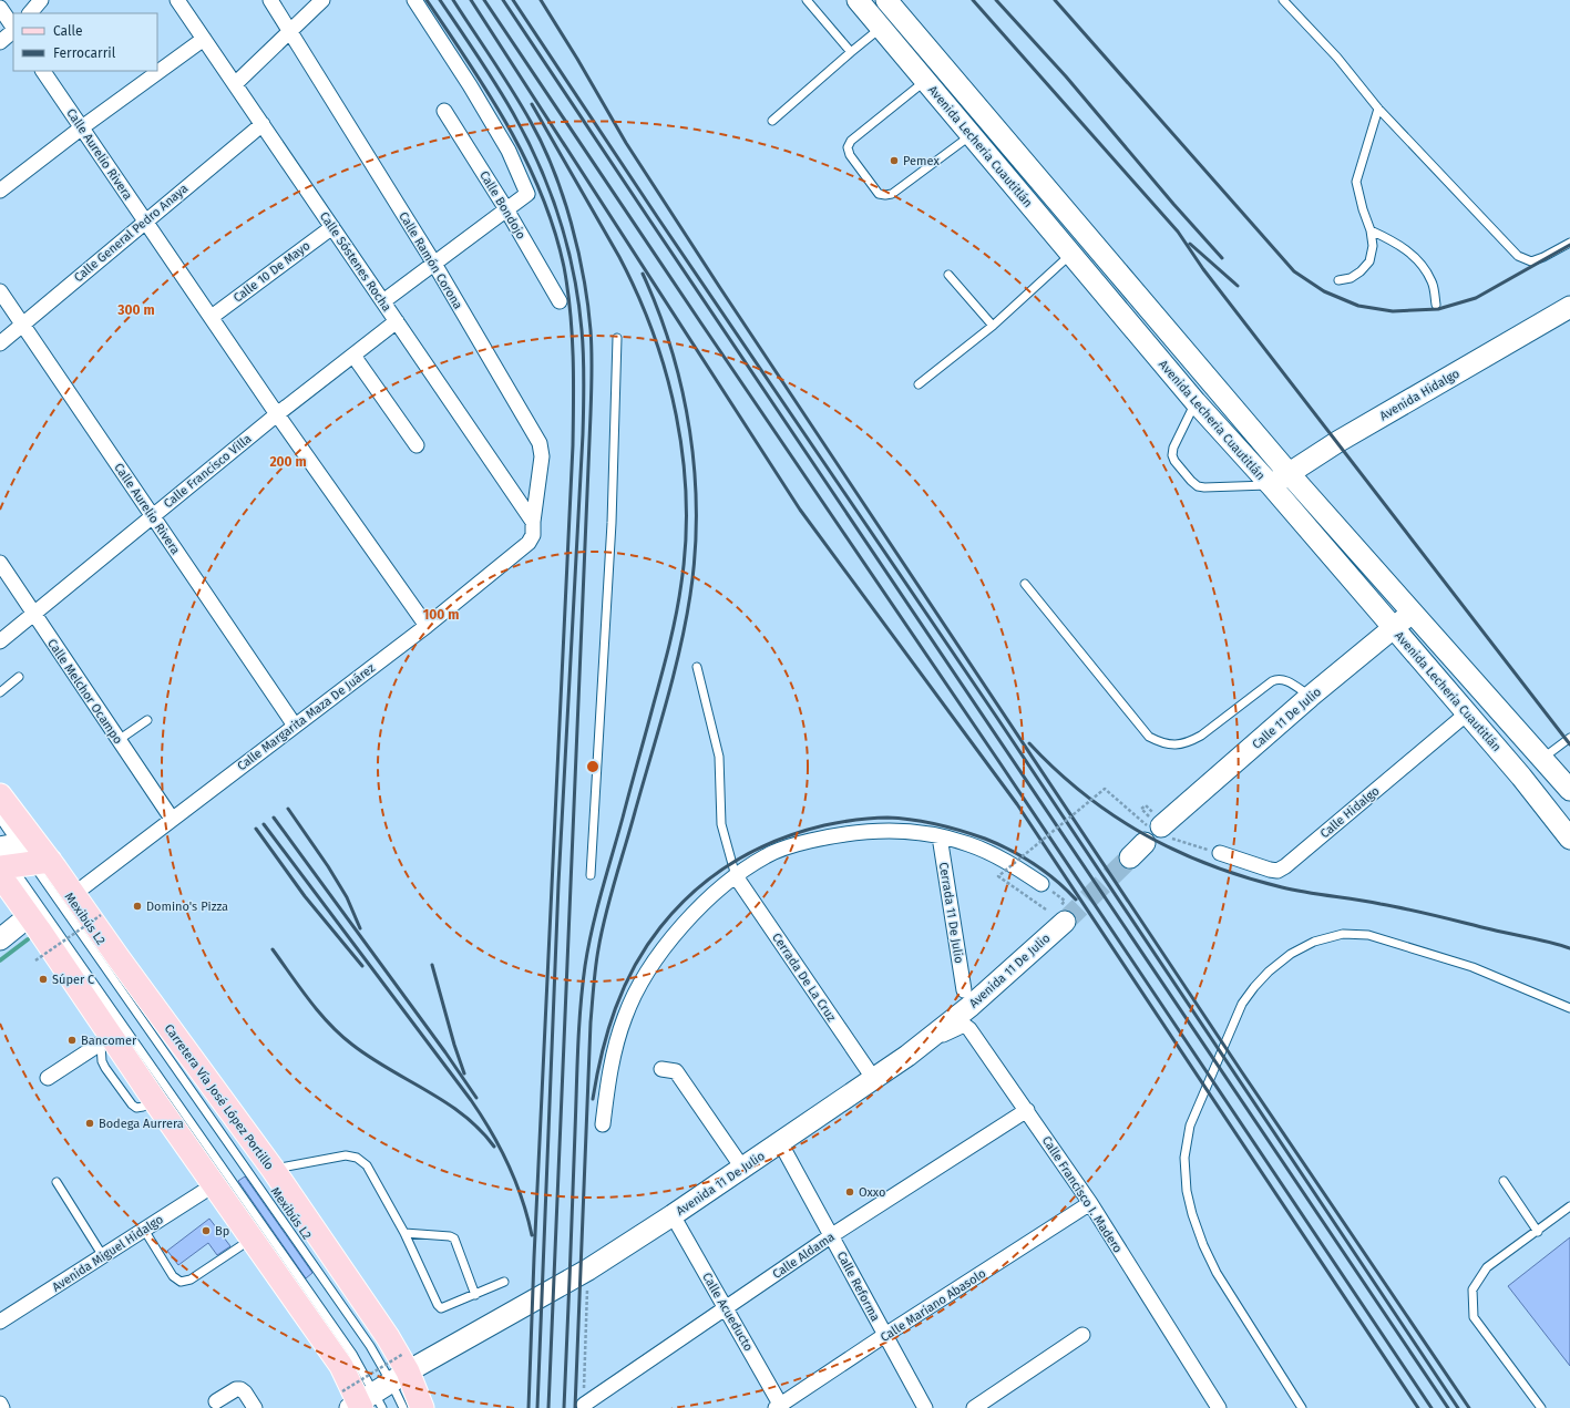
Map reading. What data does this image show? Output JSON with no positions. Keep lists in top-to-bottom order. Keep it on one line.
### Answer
{"streets":{"main road":["Avenida Lecheria Cuautitlán","Avenida Hidalgo","Calle 11 De Julio","Avenida 11 De Julio","Carretera Vía José López Portillo"],"street":["Calle Aurelio Rivera","Calle Bondojo","Calle General Pedro Anaya","Calle Ramón Corona","Calle Sóstenes Rocha","Calle 10 De Mayo","Calle Francisco Villa","Calle Melchor Ocampo","Calle Margarita Maza De Juárez","Calle Hidalgo","Cerrada 11 De Julio","Cerrada De La Cruz","Calle Francisco I. Madero","Avenida Miguel Hidalgo","Calle Aldama","Calle Reforma","Calle Mariano Abasolo","Calle Acueducto"],"lane":["Mexibús L2"]},"crossings":[["Avenida Lecheria Cuautitlán","Avenida Hidalgo"],["Avenida Lecheria Cuautitlán","Calle 11 De Julio"],["Avenida Lecheria Cuautitlán","Calle Hidalgo"],["Calle Aurelio Rivera","Calle General Pedro Anaya"],["Calle Aurelio Rivera","Calle 10 De Mayo"],["Calle Aurelio Rivera","Calle Francisco Villa"],["Calle Aurelio Rivera","Calle Margarita Maza De Juárez"],["Calle General Pedro Anaya","Calle Sóstenes Rocha"],["Calle Ramón Corona","Calle Sóstenes Rocha"],["Calle Ramón Corona","Calle Margarita Maza De Juárez"],["Calle Sóstenes Rocha","Calle 10 De Mayo"],["Calle Sóstenes Rocha","Calle Francisco Villa"],["Calle Sóstenes Rocha","Calle Margarita Maza De Juárez"],["Calle Francisco Villa","Calle Melchor Ocampo"],["Calle Melchor Ocampo","Calle Margarita Maza De Juárez"],["Calle Margarita Maza De Juárez","Carretera Vía José López Portillo"],["Mexibús L2","Avenida 11 De Julio"],["Mexibús L2","Carretera Vía José López Portillo"],["Avenida 11 De Julio","Cerrada De La Cruz"],["Avenida 11 De Julio","Carretera Vía José López Portillo"],["Avenida 11 De Julio","Calle Francisco I. Madero"],["Avenida 11 De Julio","Calle Reforma"],["Avenida 11 De Julio","Calle Acueducto"],["Carretera Vía José López Portillo","Avenida Miguel Hidalgo"],["Calle Francisco I. Madero","Calle Aldama"],["Calle Francisco I. Madero","Calle Mariano Abasolo"],["Calle Aldama","Calle Reforma"],["Calle Aldama","Calle Acueducto"],["Calle Reforma","Calle Mariano Abasolo"],["Calle Mariano Abasolo","Calle Acueducto"]],"places":["Pemex","Domino's Pizza","Súper C","Bancomer","Bodega Aurrera","Oxxo","Bp"],"legend":["Calle","Ferrocarril"],"rings":["300 m","200 m","100 m"]}
